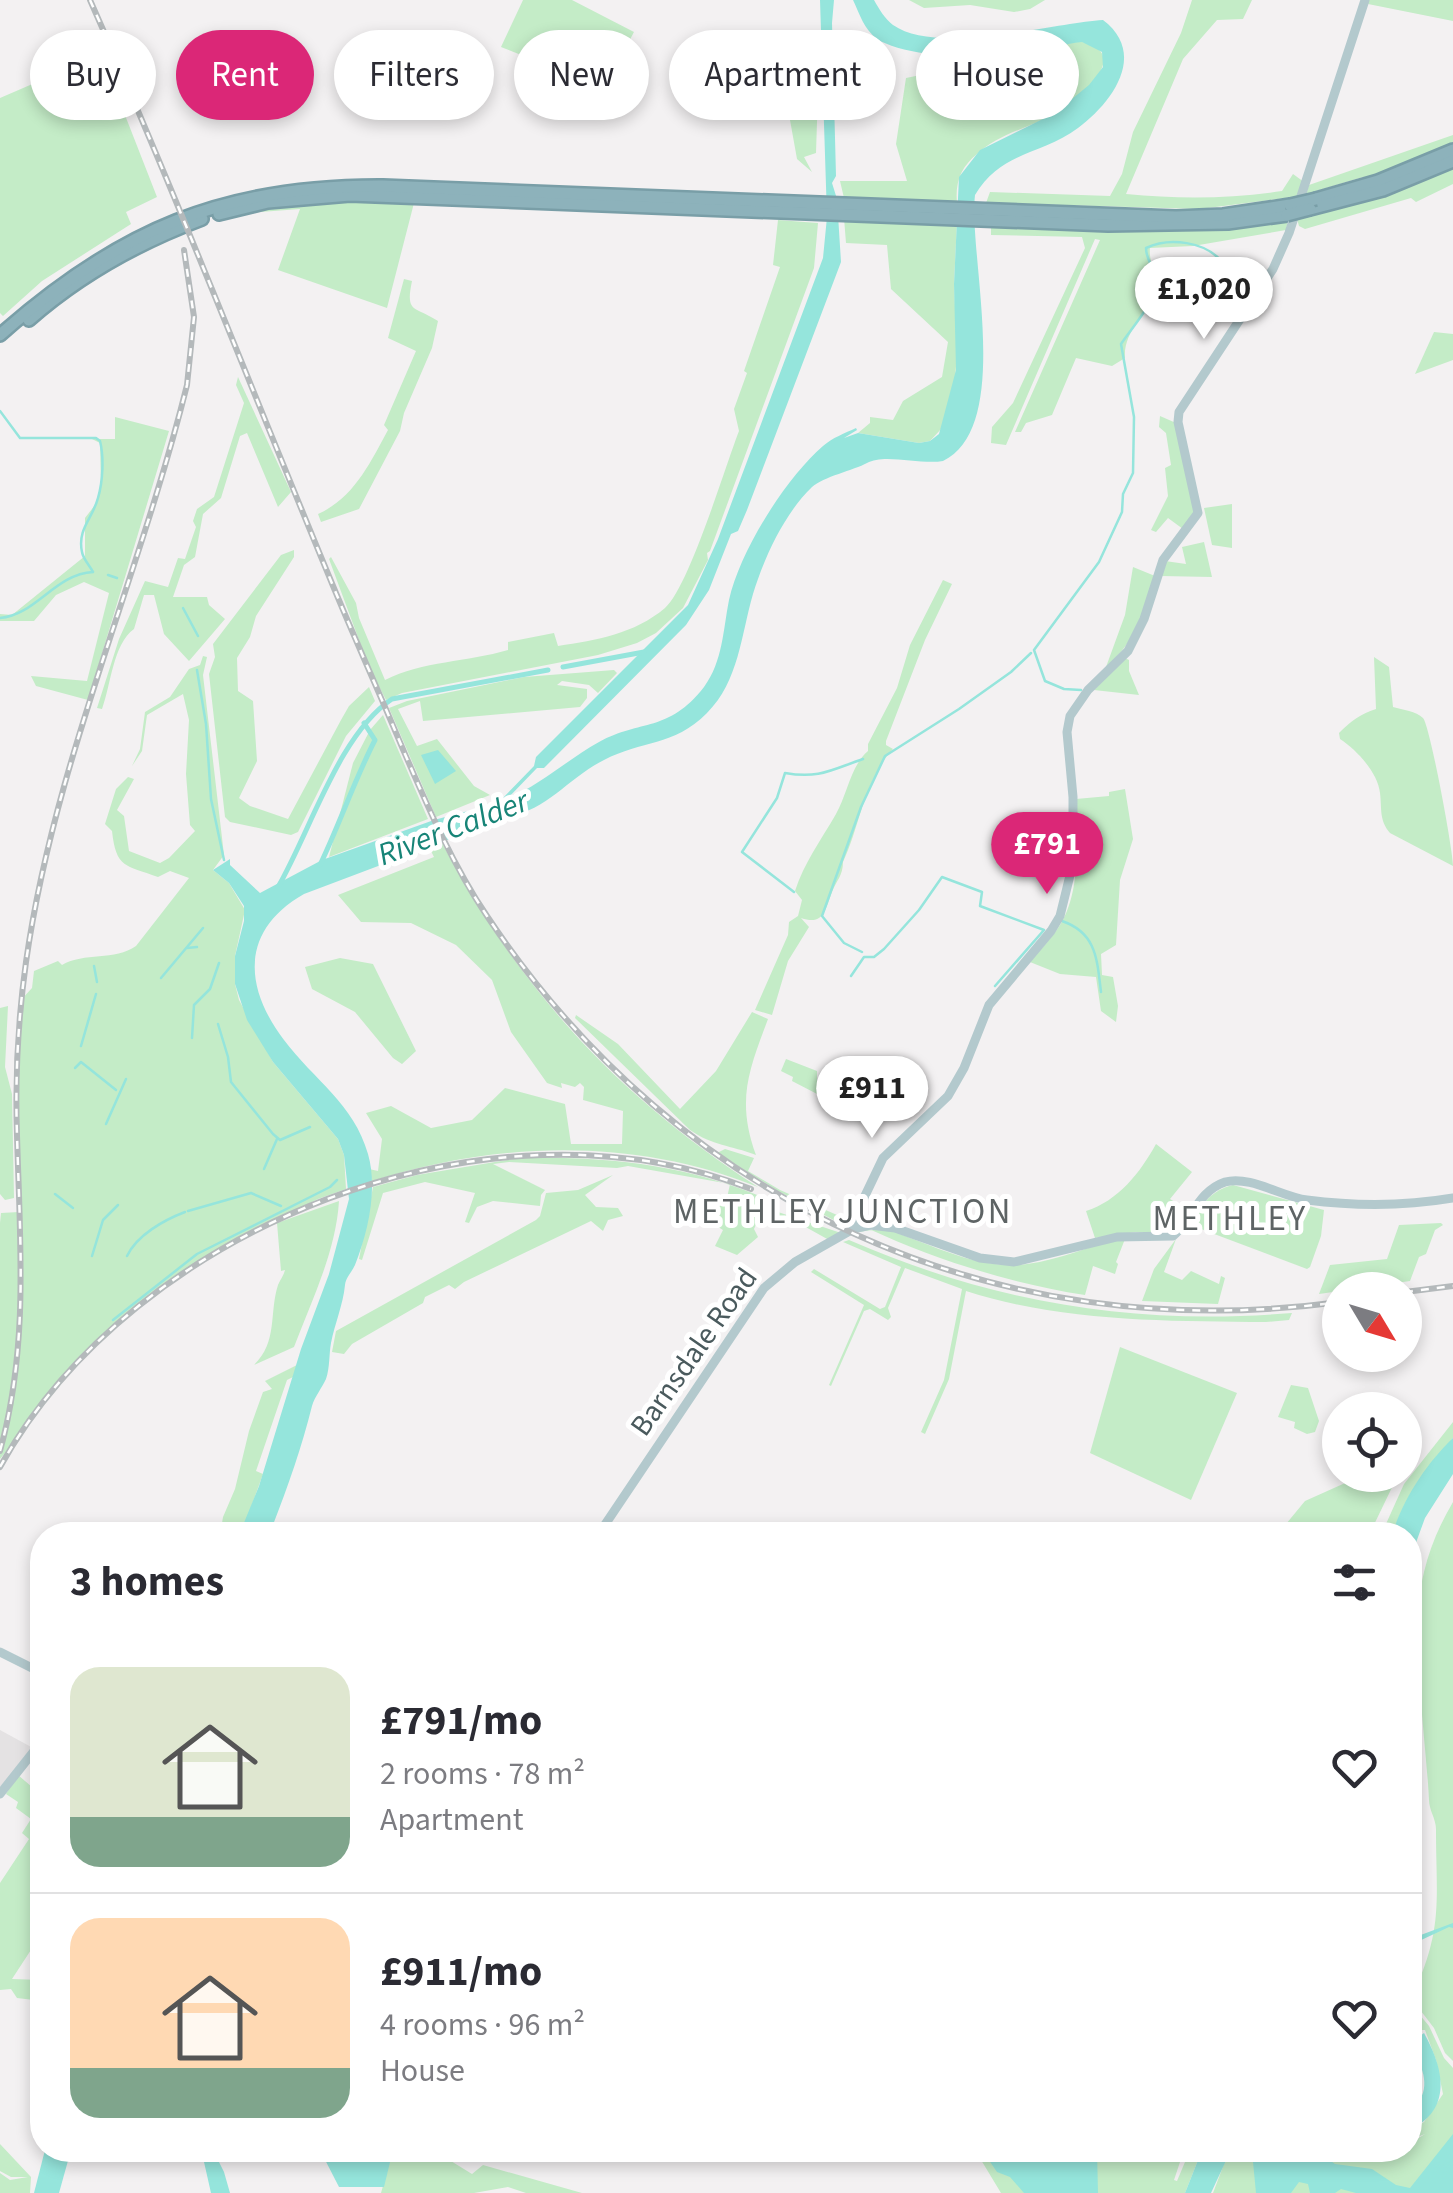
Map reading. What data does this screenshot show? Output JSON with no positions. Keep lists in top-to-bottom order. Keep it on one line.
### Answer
{"streets":{"main road":["Barnsdale Road"]},"districts":["METHLEY JUNCTION","METHLEY"],"water":["River Calder"],"north":"bottom right","page":{"chip":["Buy","Rent","Filters","New","Apartment","House"],"price":["£1,020","£791","£911"],"heading":"3 homes","list":[{"name":"£791/mo","note":"2 rooms · 78 m² · Apartment"},{"name":"£911/mo","note":"4 rooms · 96 m² · House"}]}}
